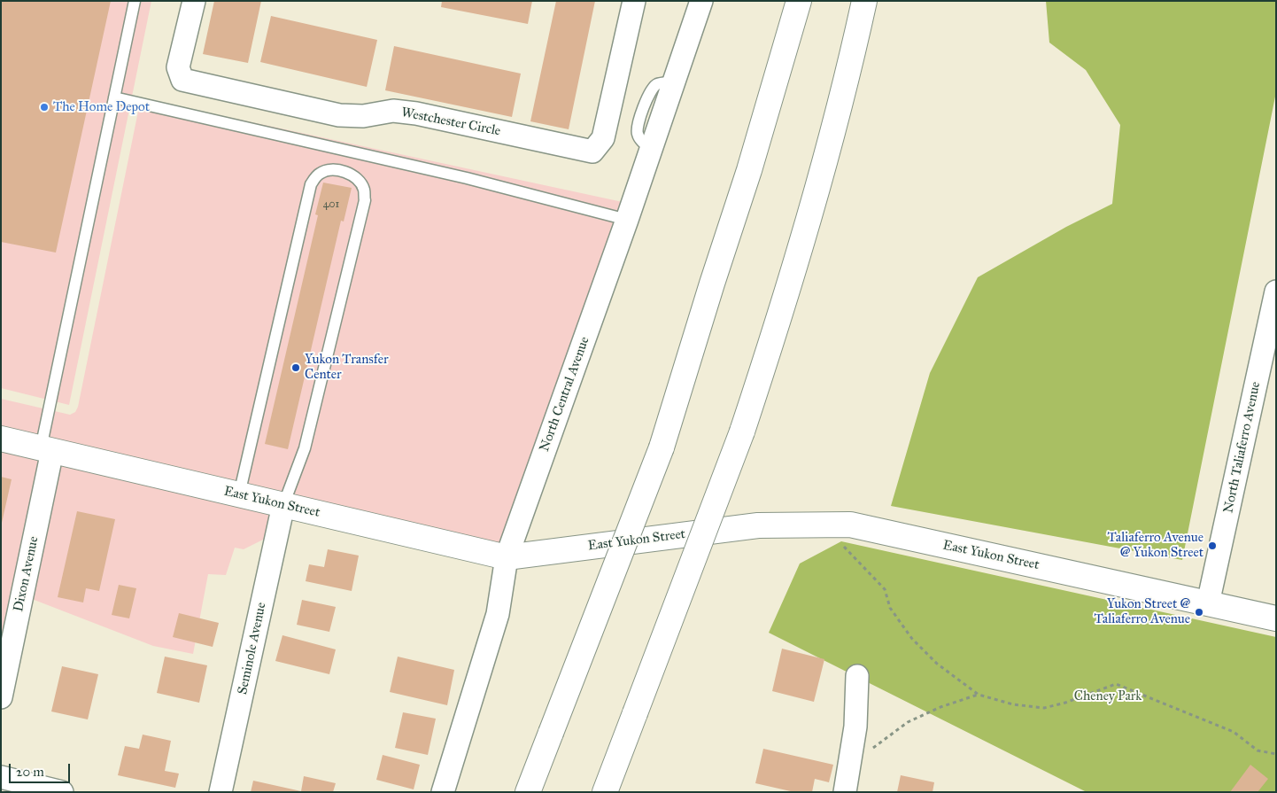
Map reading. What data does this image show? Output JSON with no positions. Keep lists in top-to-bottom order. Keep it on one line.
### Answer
{"streets":{"main road":["East Yukon Street"],"street":["Westchester Circle","North Central Avenue","North Taliaferro Avenue","Dixon Avenue","Seminole Avenue"]},"crossings":[["North Central Avenue","East Yukon Street"],["North Taliaferro Avenue","East Yukon Street"],["East Yukon Street","Dixon Avenue"],["East Yukon Street","Seminole Avenue"]],"parks":["Cheney Park"],"places":["The Home Depot","Yukon Transfer Center","Taliaferro Avenue @ Yukon Street","Yukon Street @ Taliaferro Avenue"],"house_numbers":["401"],"scale_bar":"20 m"}
